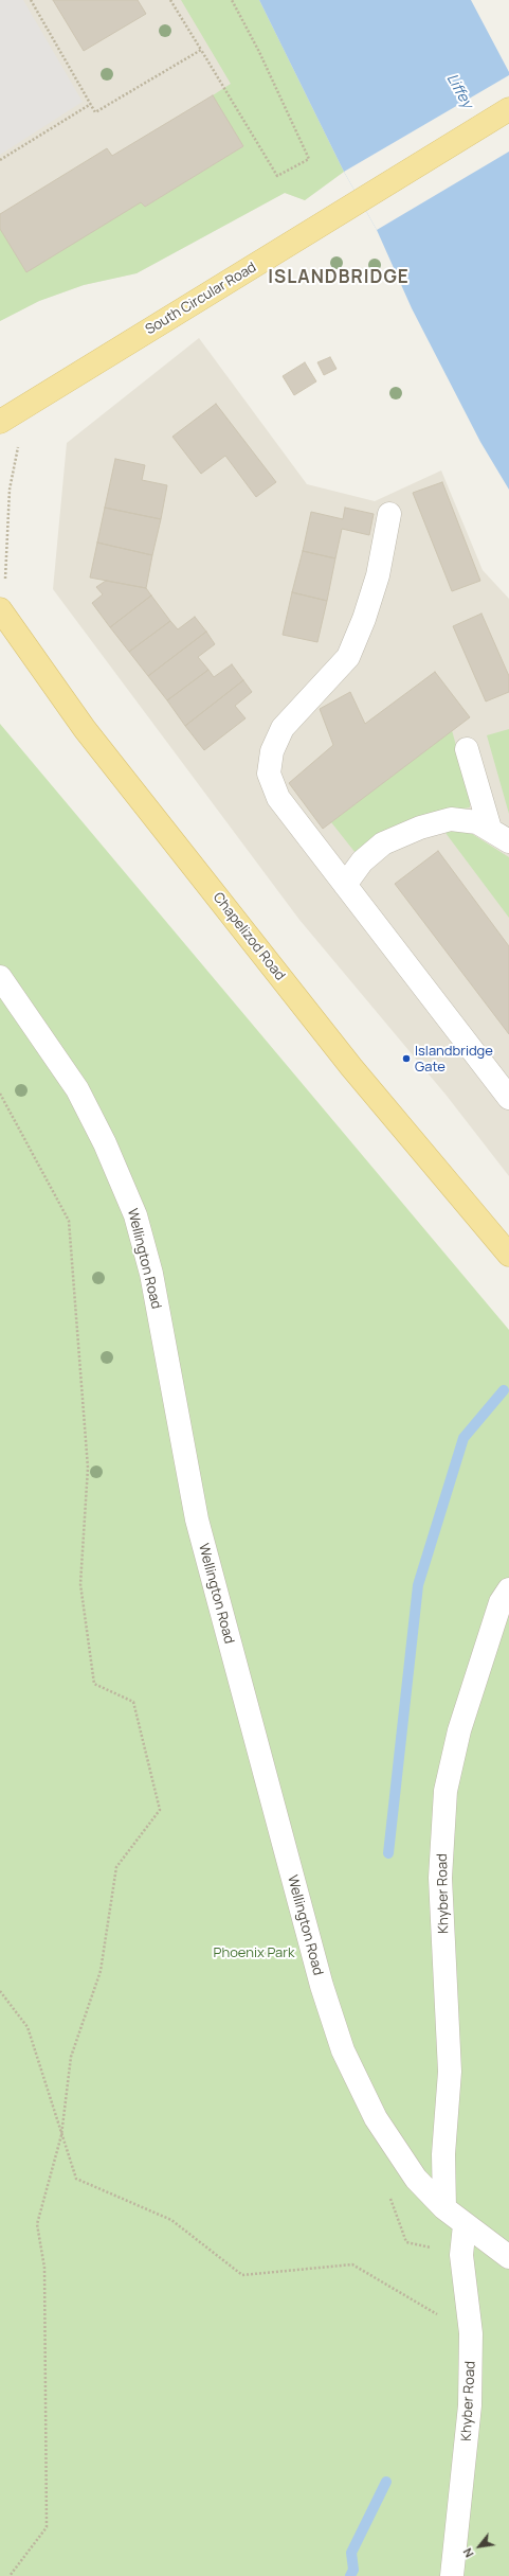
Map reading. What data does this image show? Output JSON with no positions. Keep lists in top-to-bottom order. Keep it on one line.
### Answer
{"streets":{"main road":["South Circular Road","Chapelizod Road"],"street":["Wellington Road","Khyber Road"]},"crossings":[["Wellington Road","Khyber Road"]],"districts":["ISLANDBRIDGE"],"water":["Liffey"],"parks":["Phoenix Park"],"places":["Islandbridge Gate"],"north":"bottom left"}
